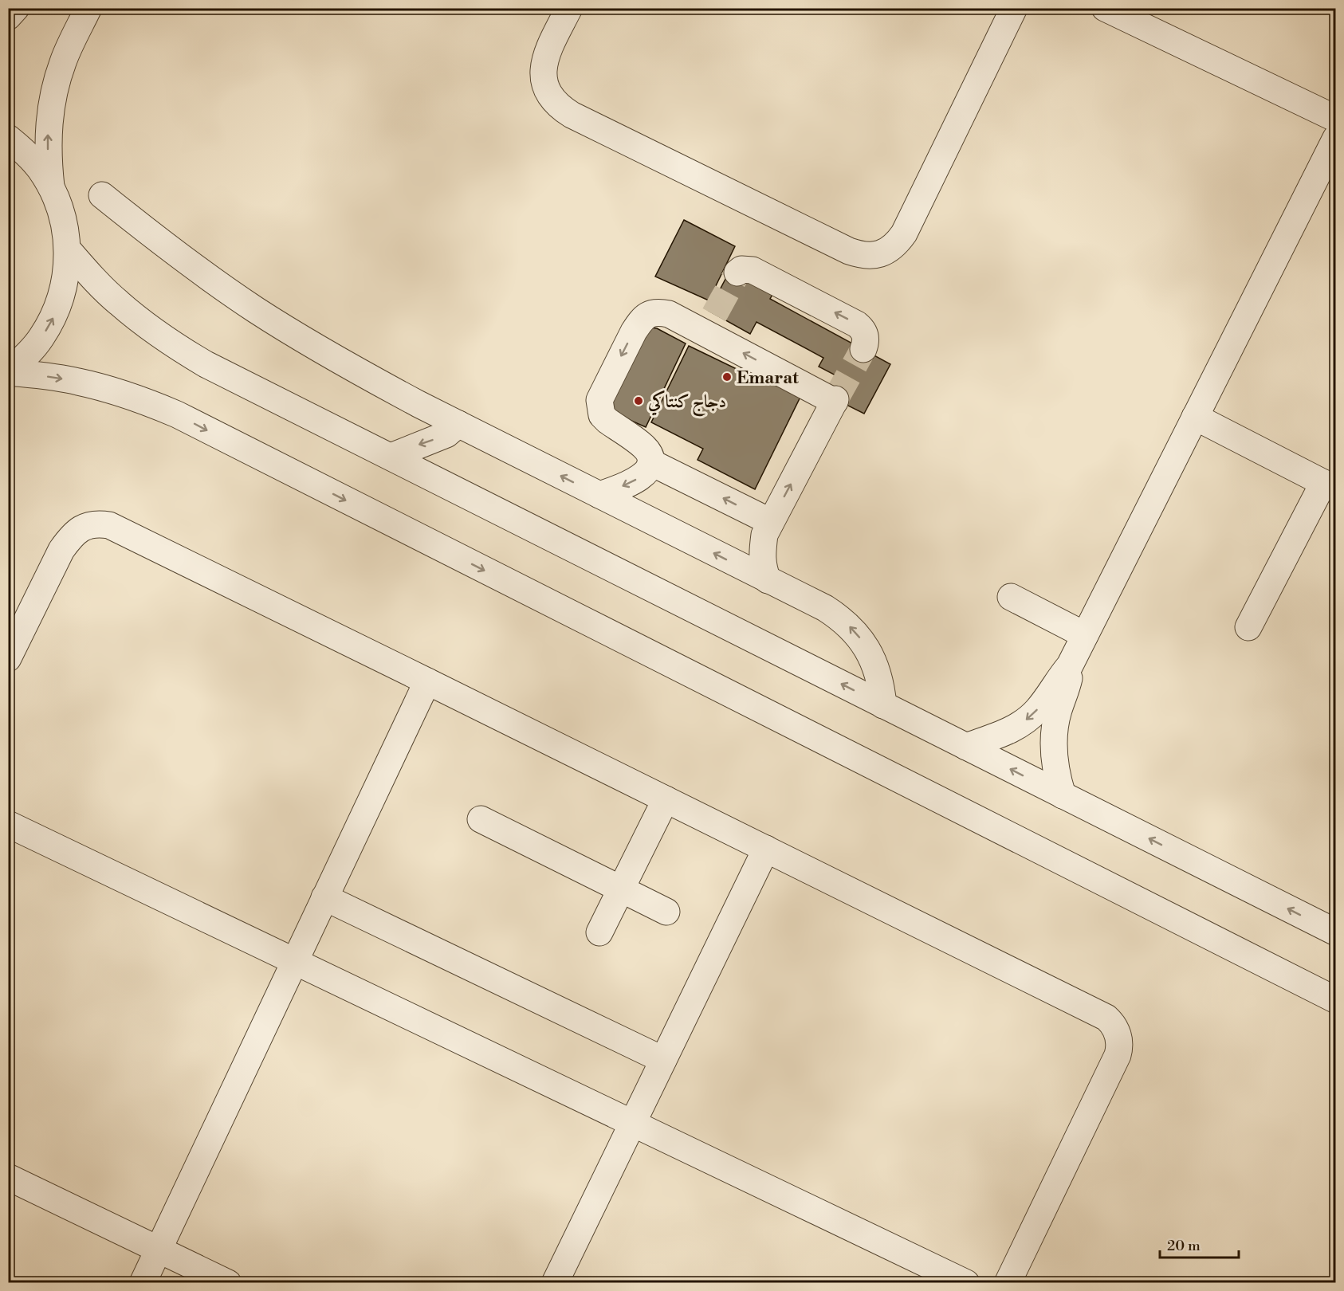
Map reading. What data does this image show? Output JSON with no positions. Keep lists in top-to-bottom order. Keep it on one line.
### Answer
{"places":["Emarat","دجاج كنتاكي"],"scale_bar":"20 m"}
